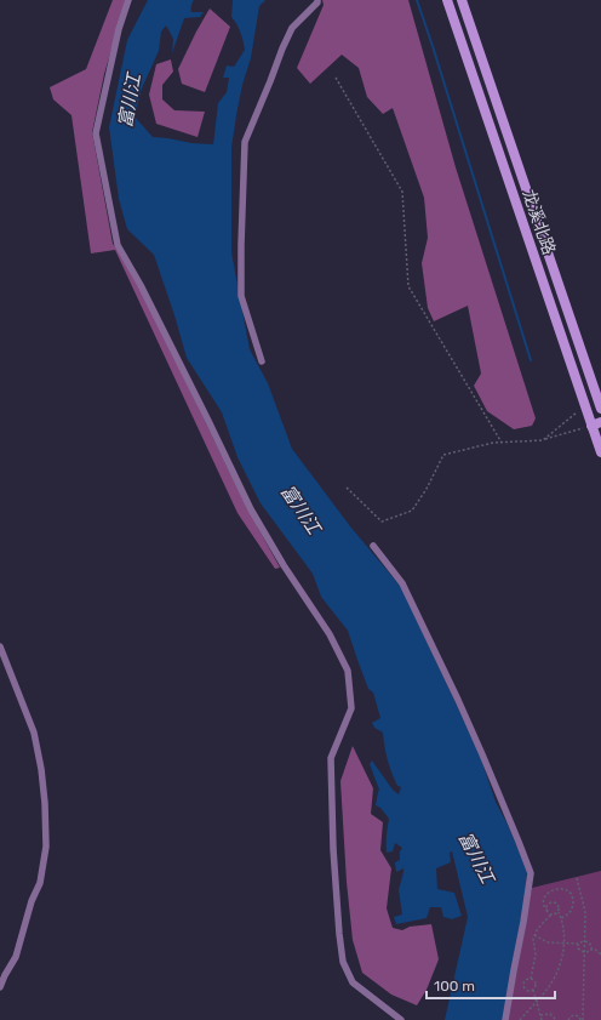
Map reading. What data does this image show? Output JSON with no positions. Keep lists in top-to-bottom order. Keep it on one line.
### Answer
{"streets":{"main road":["龙溪北路"]},"water":["富川江"],"scale_bar":"100 m"}
